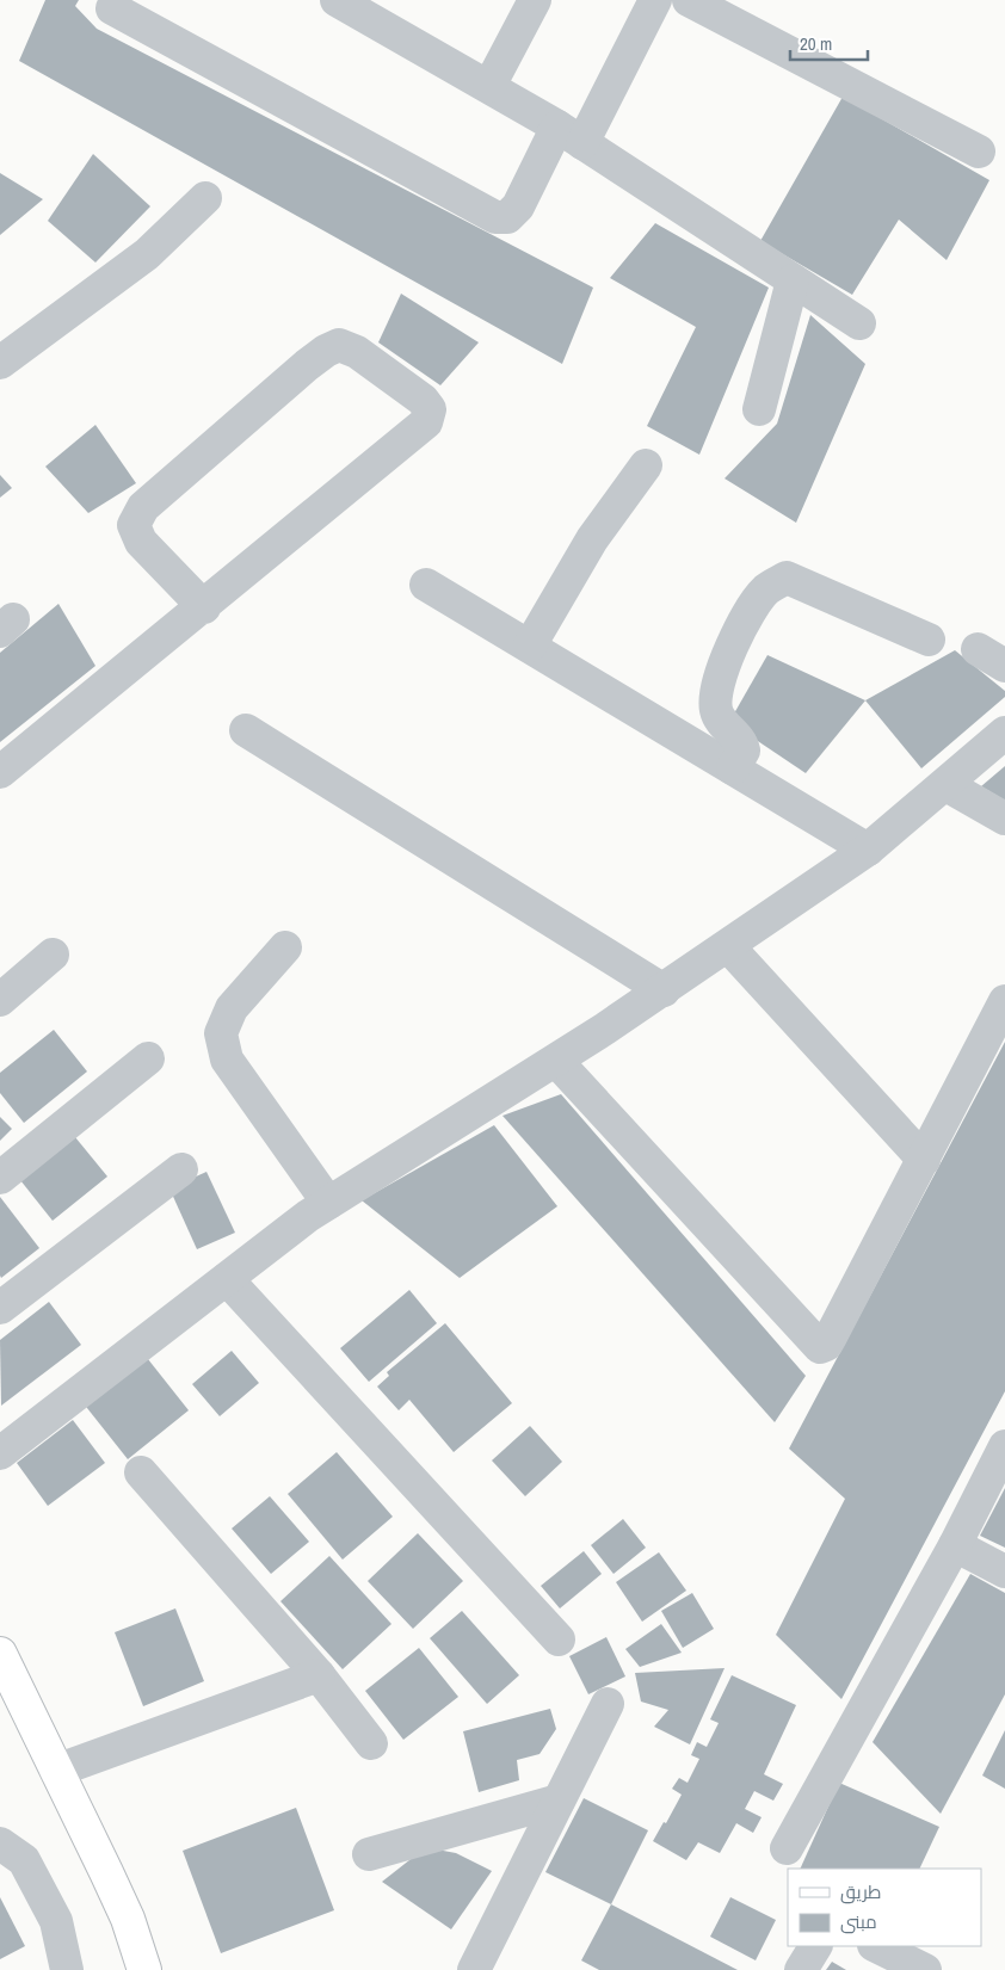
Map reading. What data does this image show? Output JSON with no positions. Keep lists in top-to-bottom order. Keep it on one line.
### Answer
{"legend":["طريق","مبنى"],"scale_bar":"20 m"}
